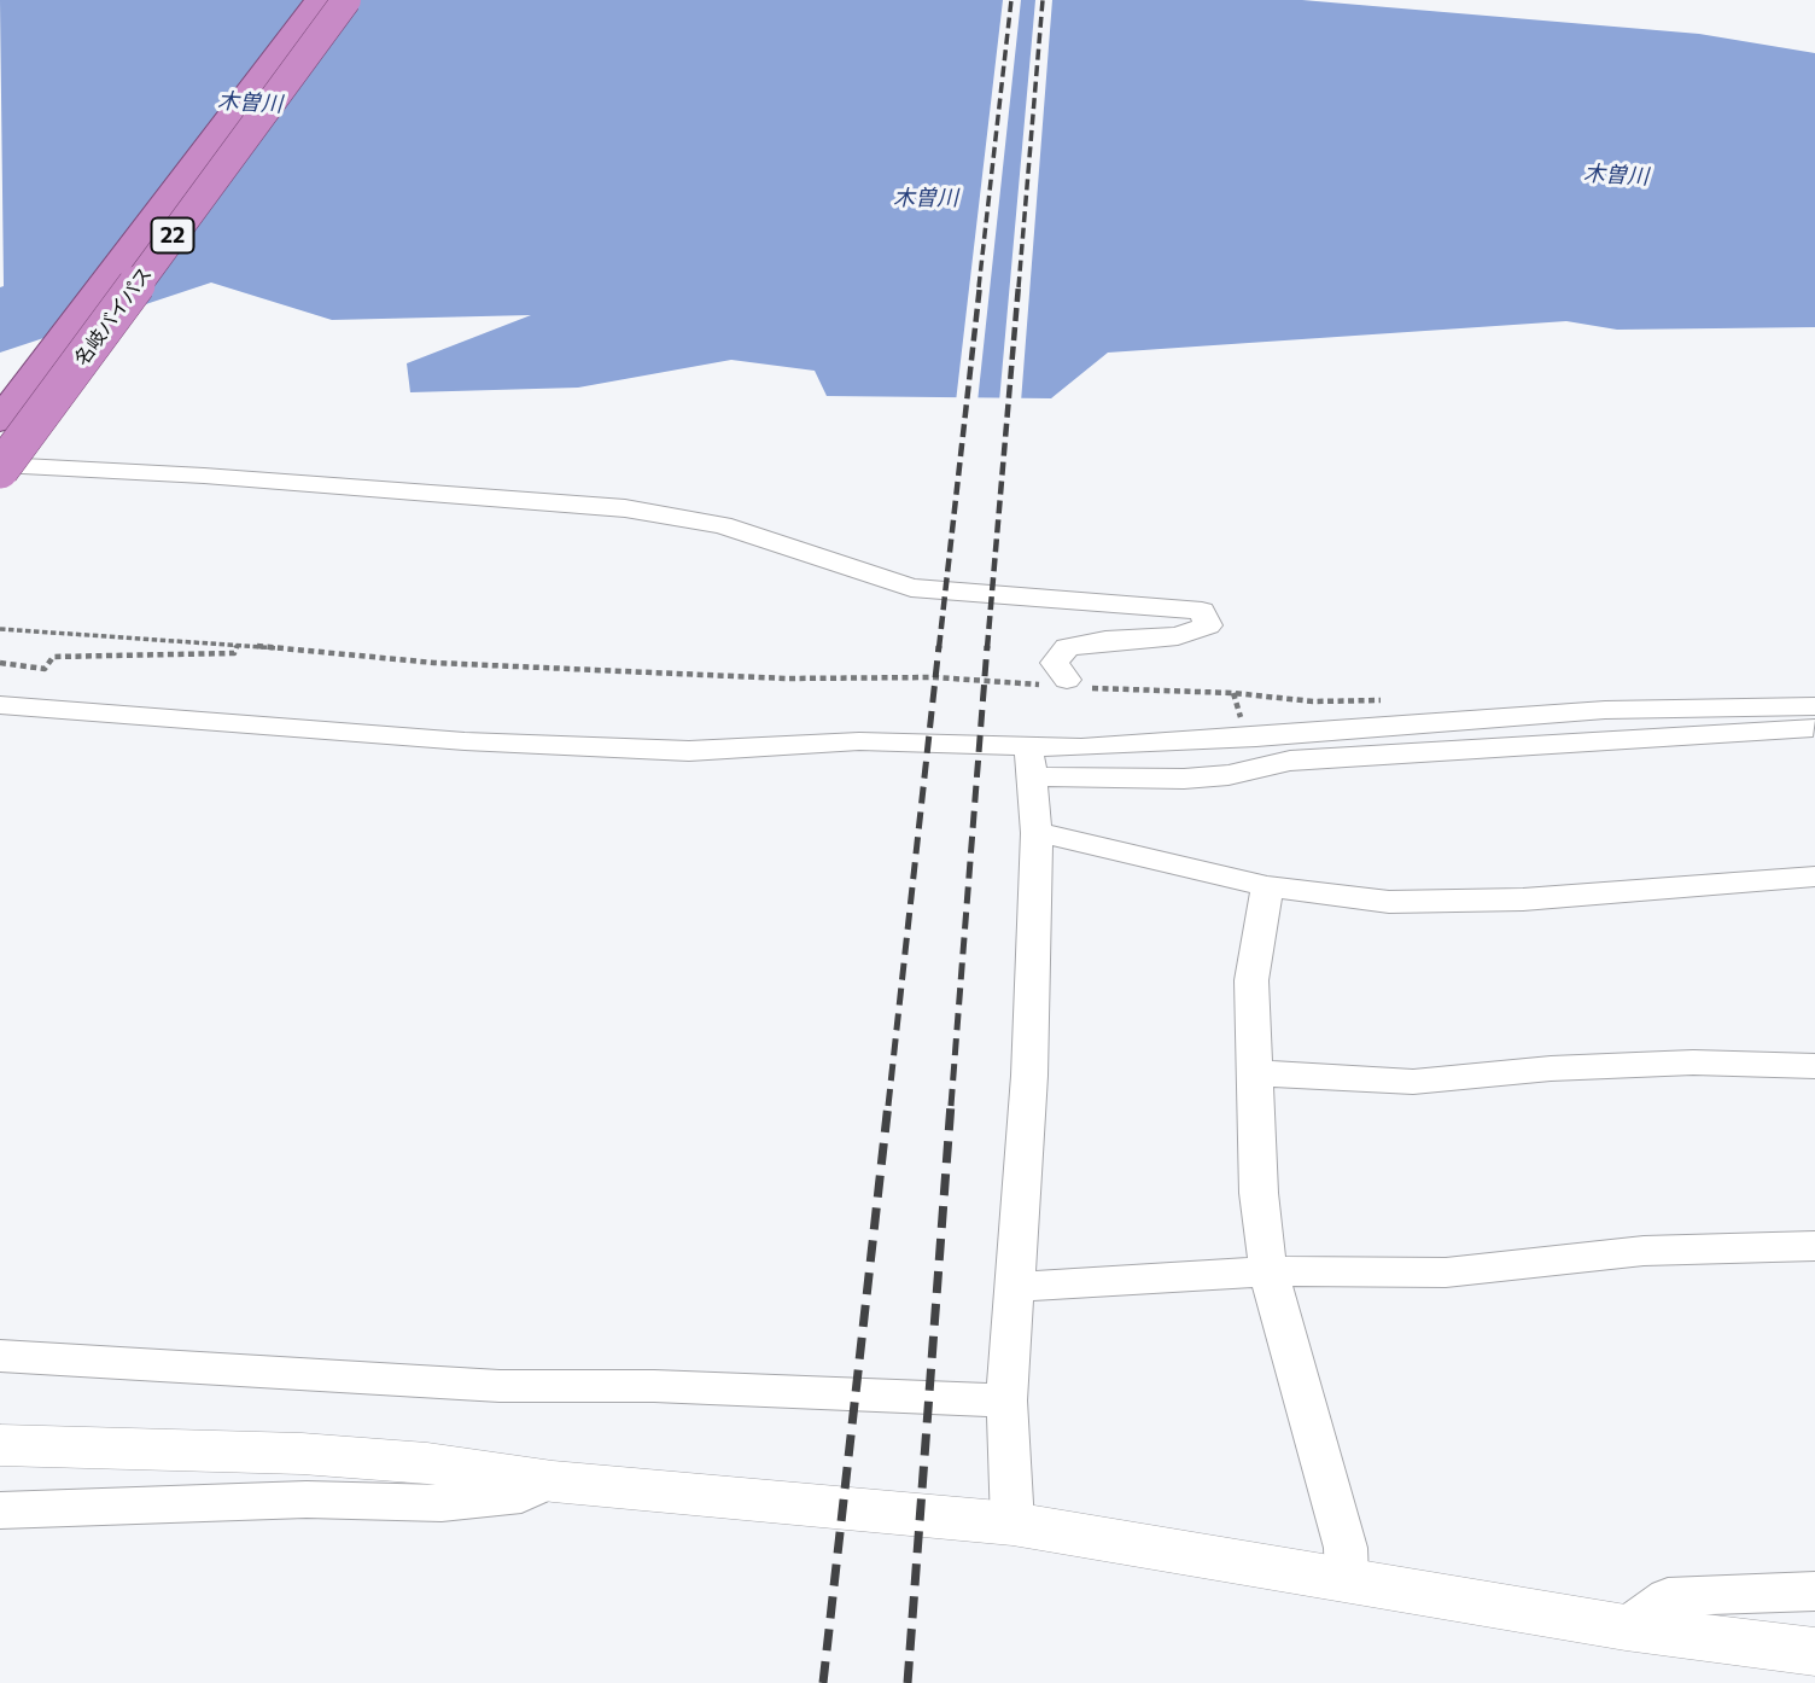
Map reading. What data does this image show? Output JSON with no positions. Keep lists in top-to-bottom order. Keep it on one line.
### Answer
{"streets":{"highway":["22","名岐バイパス"]},"water":["木曽川"]}
